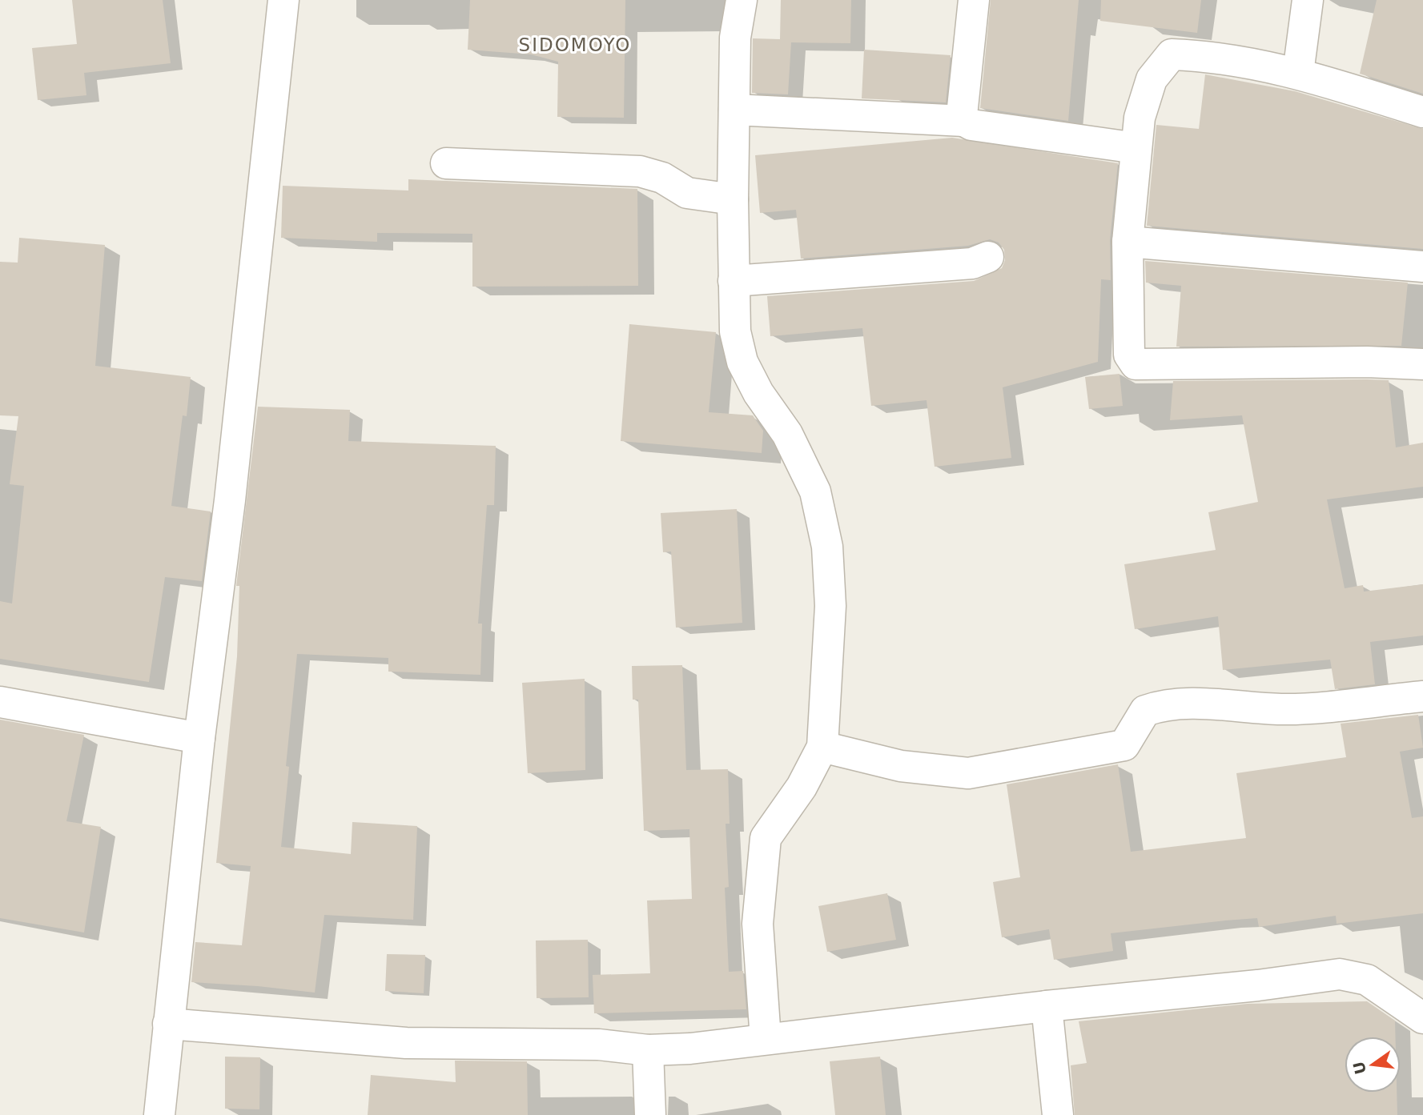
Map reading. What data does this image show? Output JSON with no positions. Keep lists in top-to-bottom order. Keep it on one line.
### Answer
{"districts":["SIDOMOYO"],"north":"left"}
